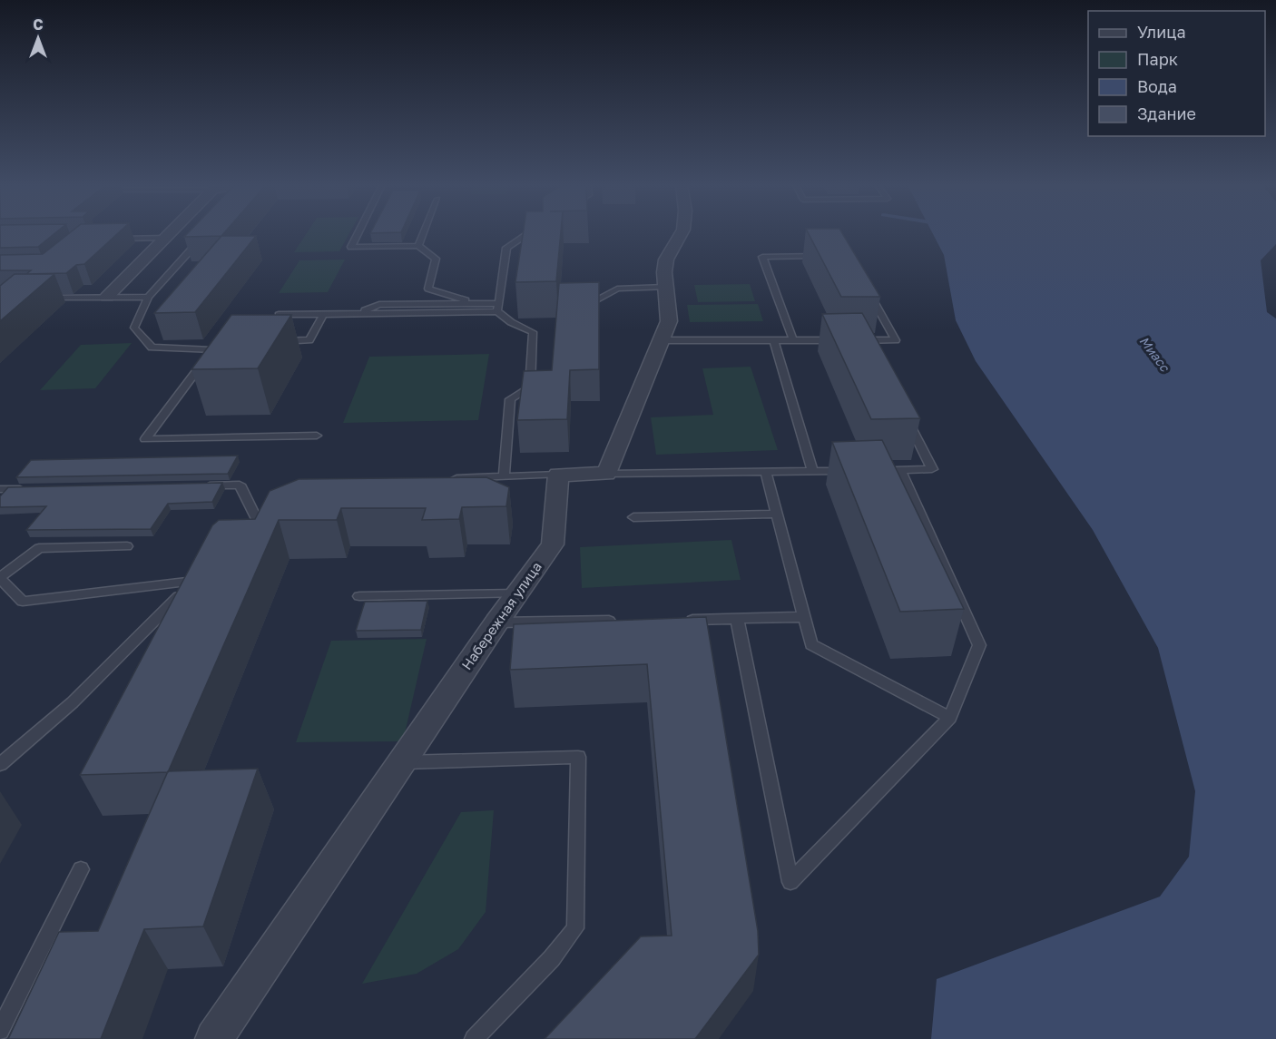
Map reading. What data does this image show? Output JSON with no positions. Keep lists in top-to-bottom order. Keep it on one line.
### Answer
{"streets":{"street":["Набережная улица"]},"water":["Миасс"],"legend":["Улица","Парк","Вода","Здание"],"north":"top"}
